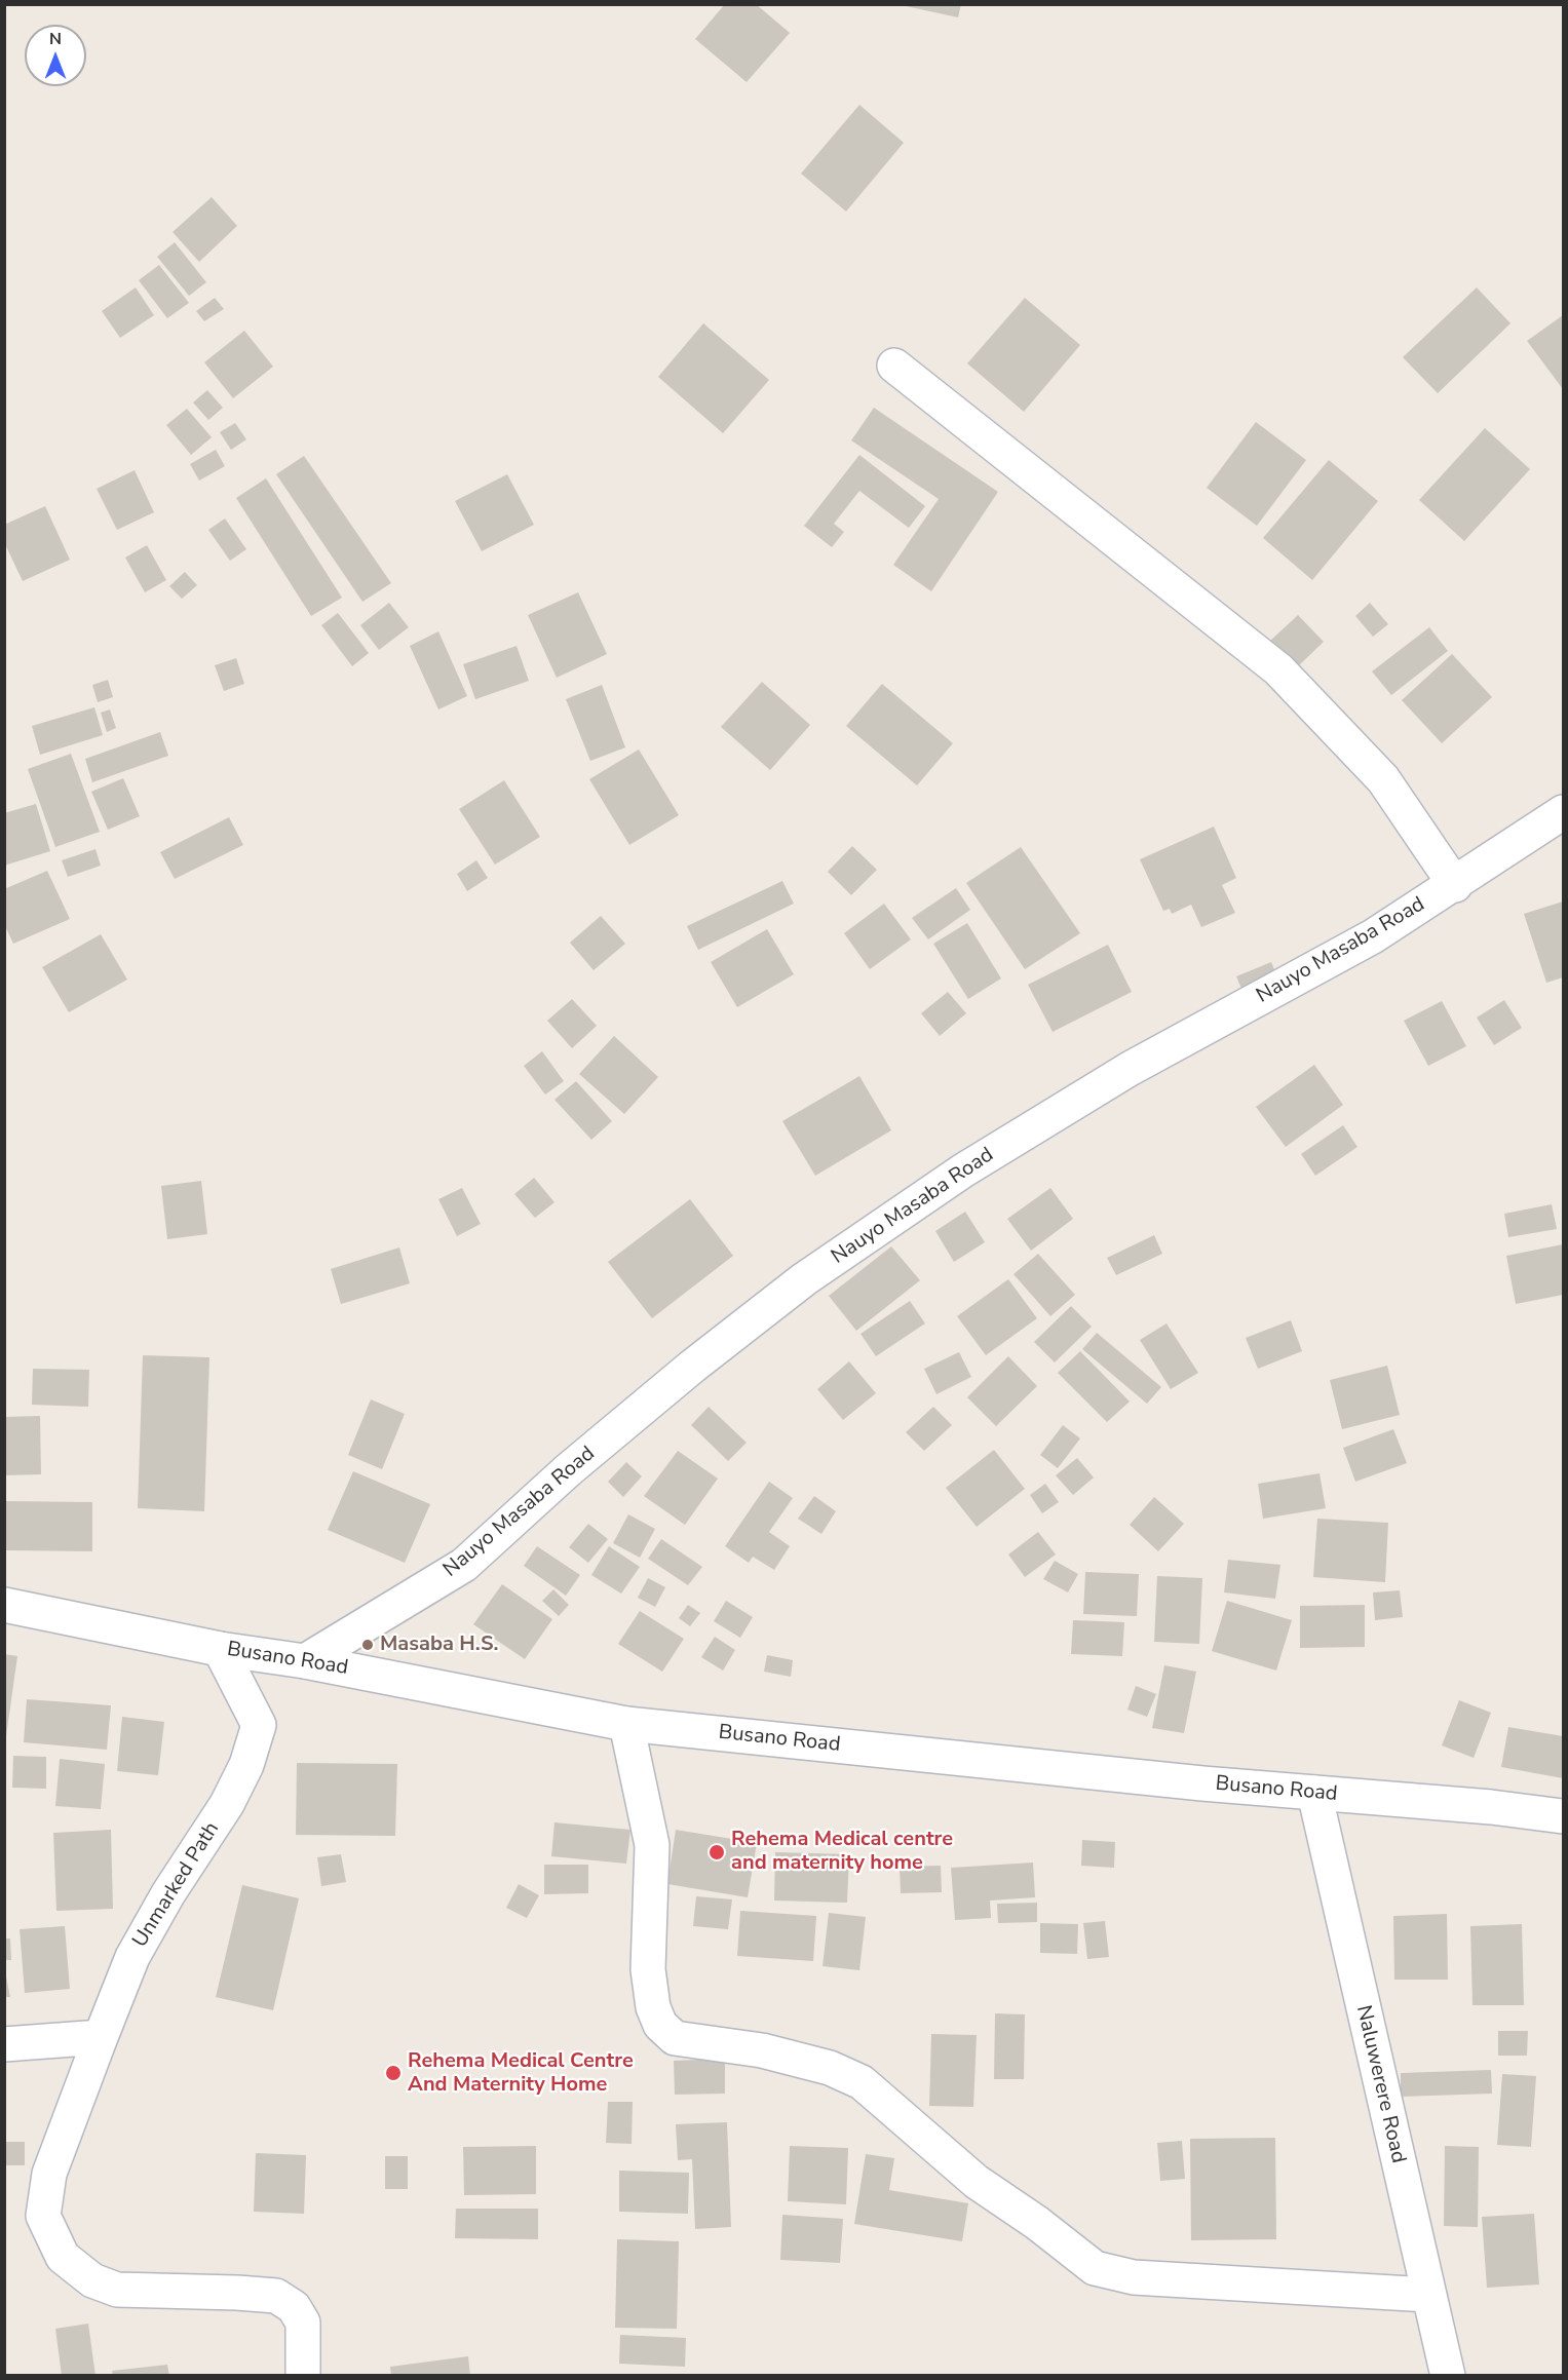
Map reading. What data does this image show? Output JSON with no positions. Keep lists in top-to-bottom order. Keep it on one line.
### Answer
{"streets":{"street":["Nauyo Masaba Road","Busano Road","Unmarked Path","Naluwerere Road"]},"crossings":[["Nauyo Masaba Road","Busano Road"],["Busano Road","Unmarked Path"],["Busano Road","Naluwerere Road"]],"places":["Masaba H.S.","Rehema Medical centre and maternity home","Rehema Medical Centre And Maternity Home"],"north":"top"}
